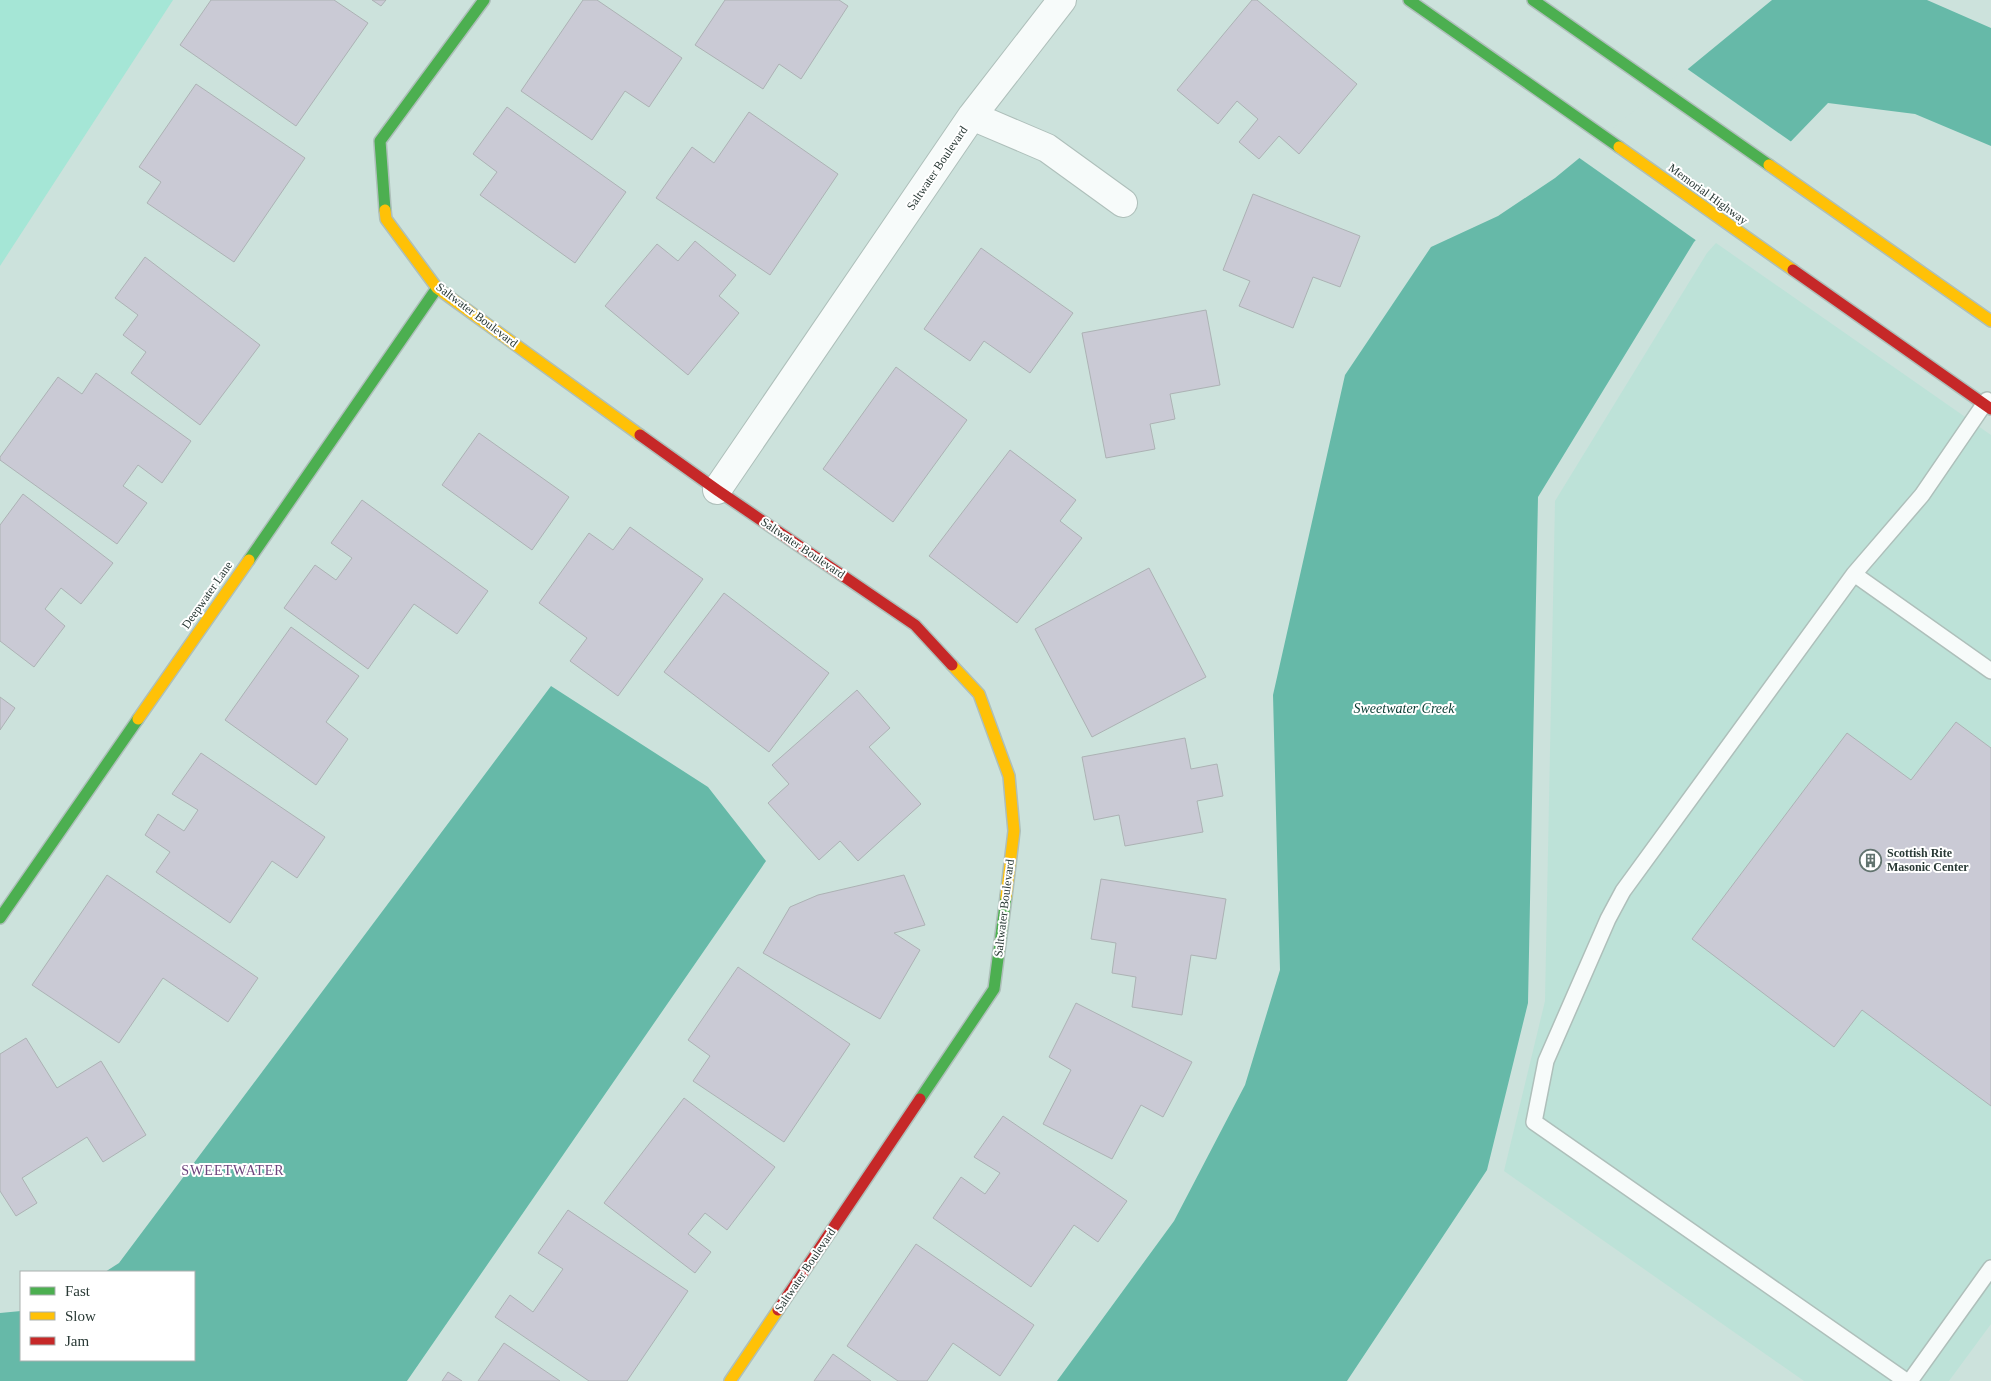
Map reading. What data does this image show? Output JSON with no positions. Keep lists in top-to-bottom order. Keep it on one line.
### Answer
{"streets":{"street":["Saltwater Boulevard","Memorial Highway","Deepwater Lane"]},"crossings":[["Saltwater Boulevard","Deepwater Lane"]],"districts":["SWEETWATER"],"water":["Sweetwater Creek"],"places":{"building":["Scottish Rite Masonic Center"]},"legend":["Fast","Slow","Jam"]}
